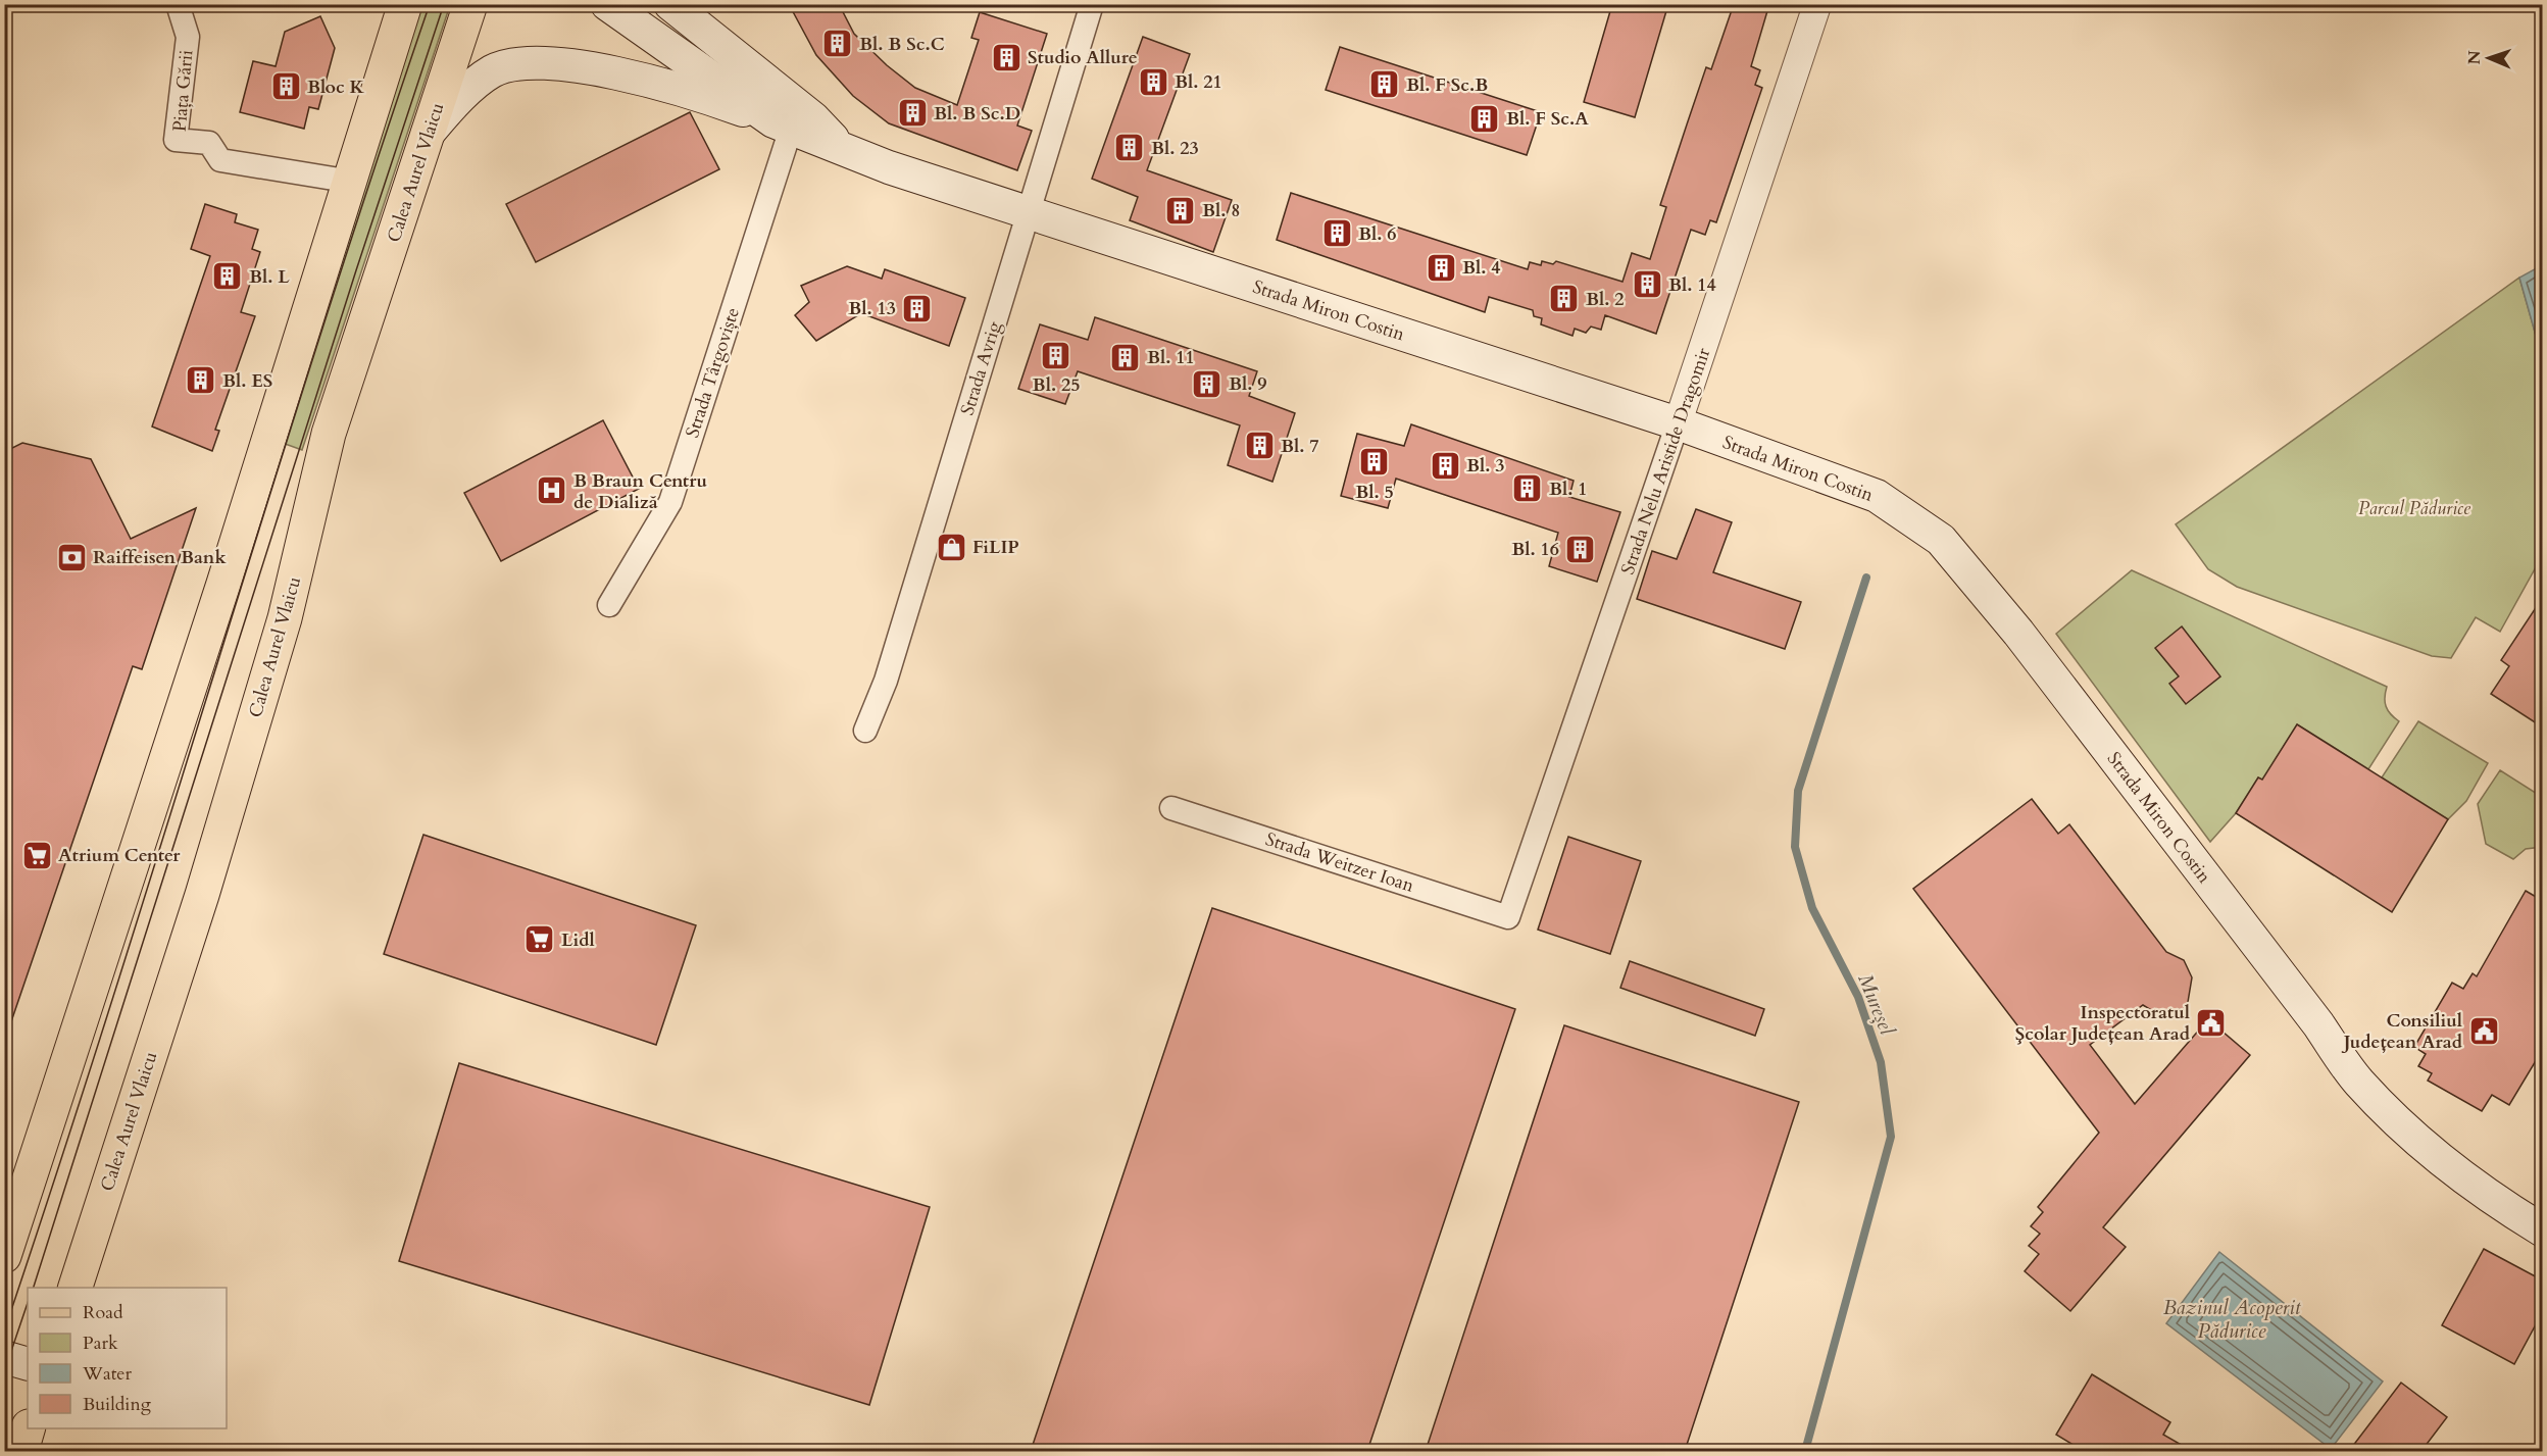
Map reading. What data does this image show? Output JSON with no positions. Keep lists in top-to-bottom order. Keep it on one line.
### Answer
{"streets":{"main road":["Calea Aurel Vlaicu","Strada Miron Costin"],"street":["Piața Gării","Strada Avrig","Strada Târgoviște","Strada Nelu Aristide Dragomir","Strada Weitzer Ioan"]},"crossings":[["Strada Miron Costin","Strada Avrig"],["Strada Miron Costin","Strada Târgoviște"],["Strada Miron Costin","Strada Nelu Aristide Dragomir"],["Strada Nelu Aristide Dragomir","Strada Weitzer Ioan"]],"water":["Mureșel","Bazinul Acoperit Pădurice"],"parks":["Parcul Pădurice"],"places":{"building":["Bl. B Sc.C","Studio Allure","Bl. 21","Bl. F Sc.B","Bloc K","Bl. B Sc.D","Bl. F Sc.A","Bl. 23","Bl. 8","Bl. 6","Bl. 4","Bl. L","Bl. 14","Bl. 2","Bl. 13","Bl. 25","Bl. 11","Bl. ES","Bl. 9","Bl. 7","Bl. 5","Bl. 3","Bl. 1","Bl. 16"],"hospital":["B Braun Centru de Dializă"],"shop":["FiLIP"],"bank":["Raiffeisen Bank"],"supermarket":["Atrium Center","Lidl"],"public building":["Inspectoratul Şcolar Judeţean Arad","Consiliul Județean Arad"]},"legend":["Road","Park","Water","Building"],"north":"left"}
